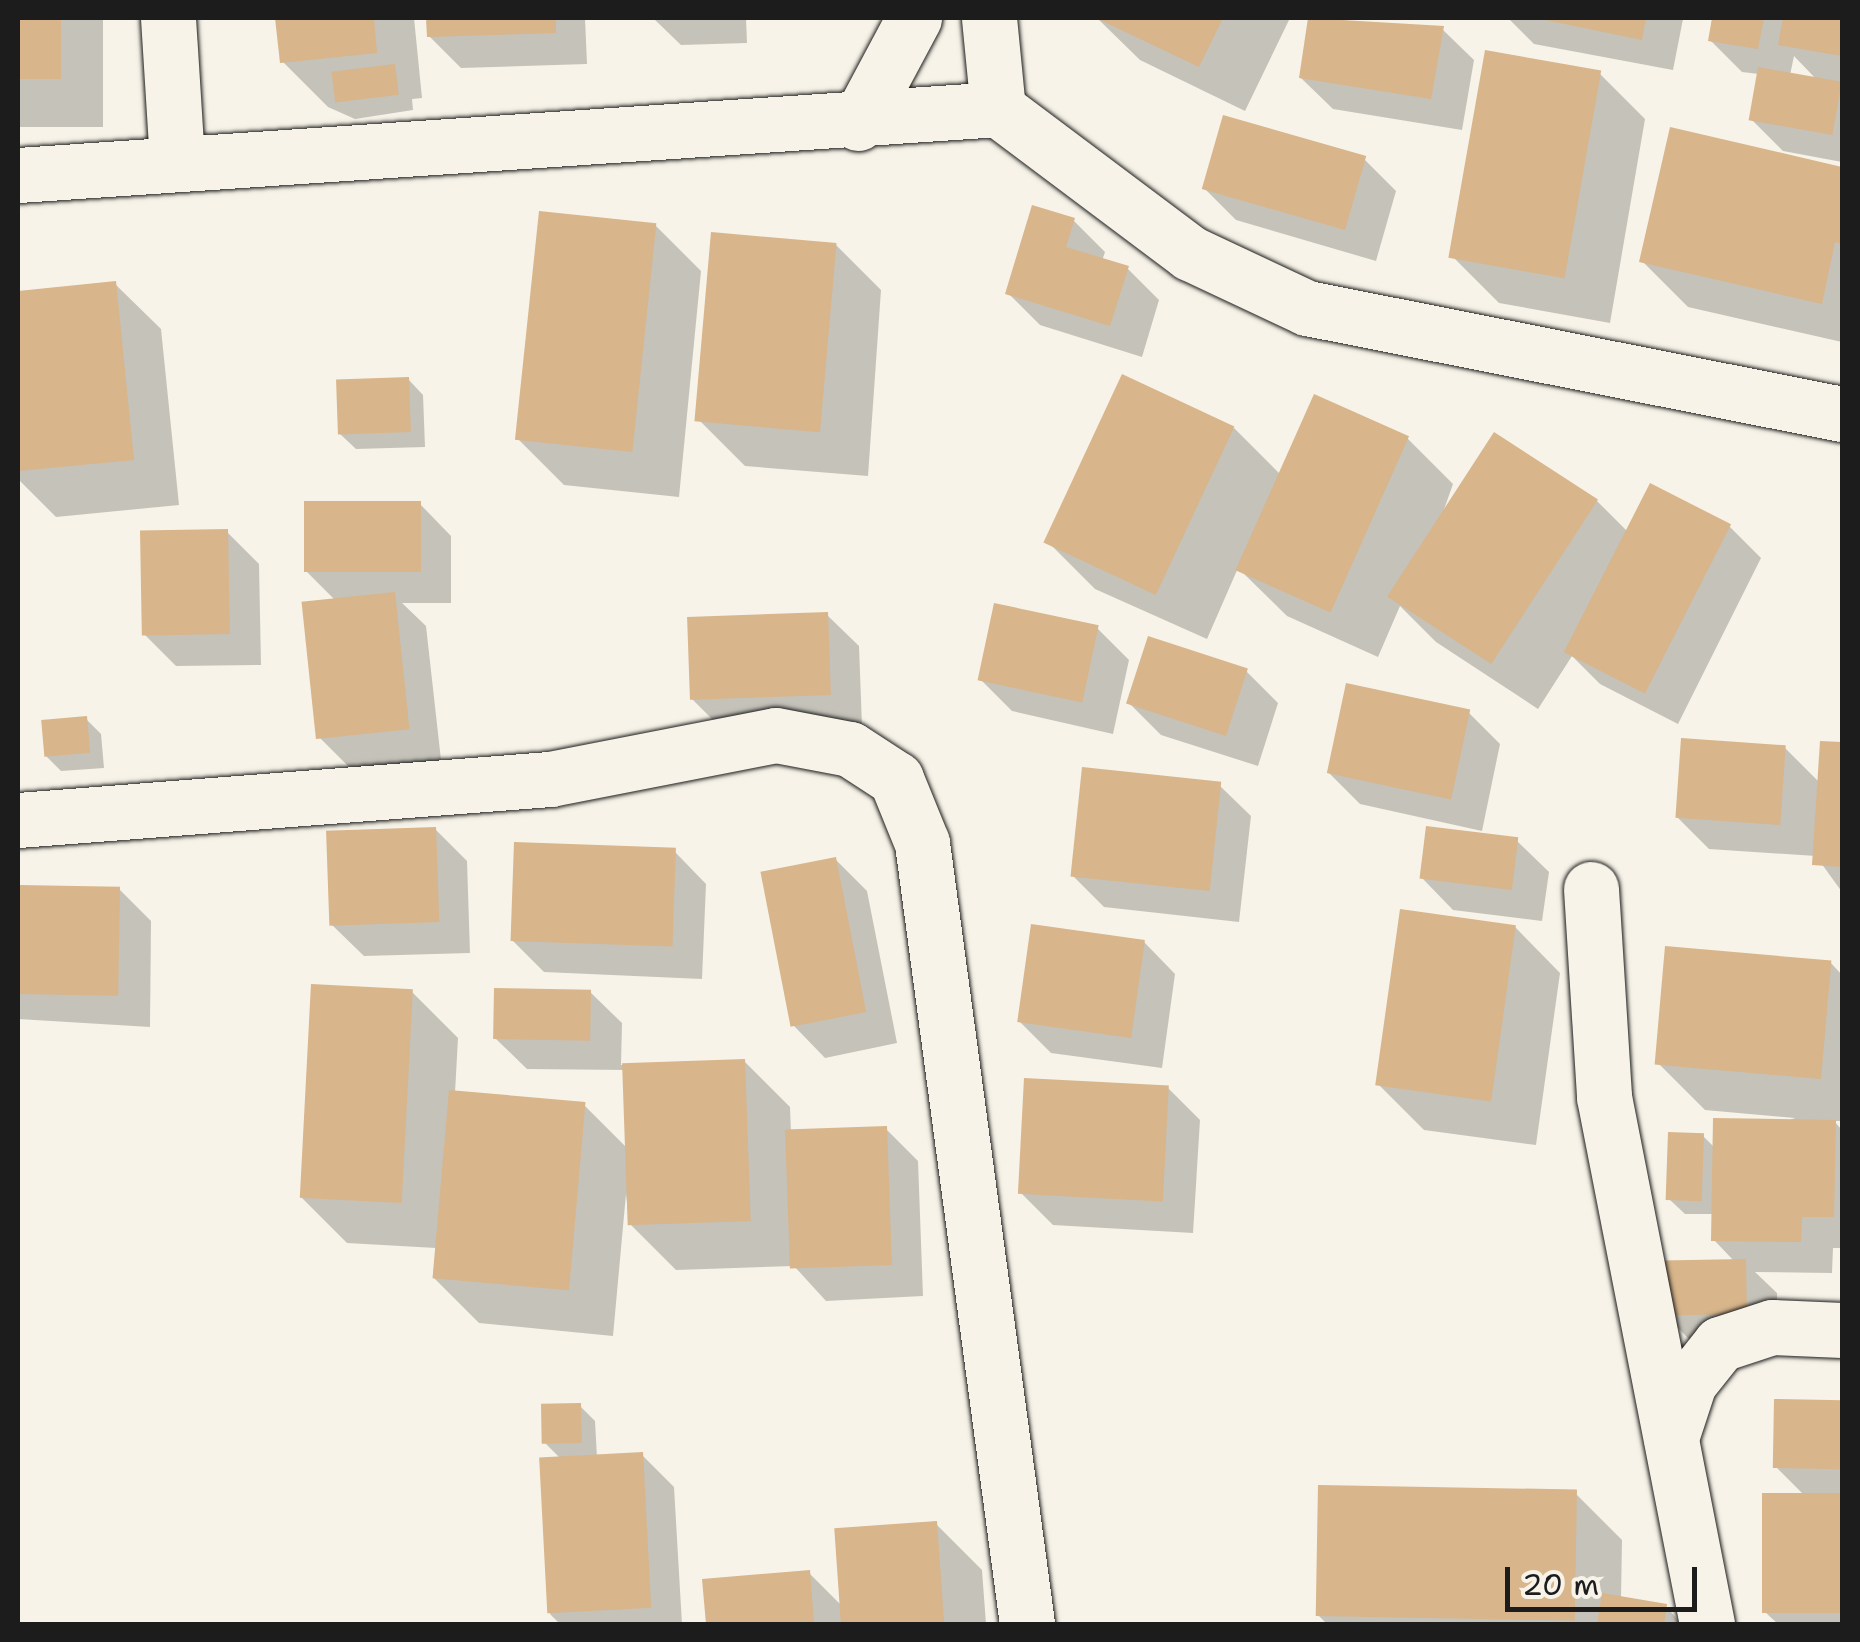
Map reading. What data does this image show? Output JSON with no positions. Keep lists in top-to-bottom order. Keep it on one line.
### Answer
{"scale_bar":"20 m"}
